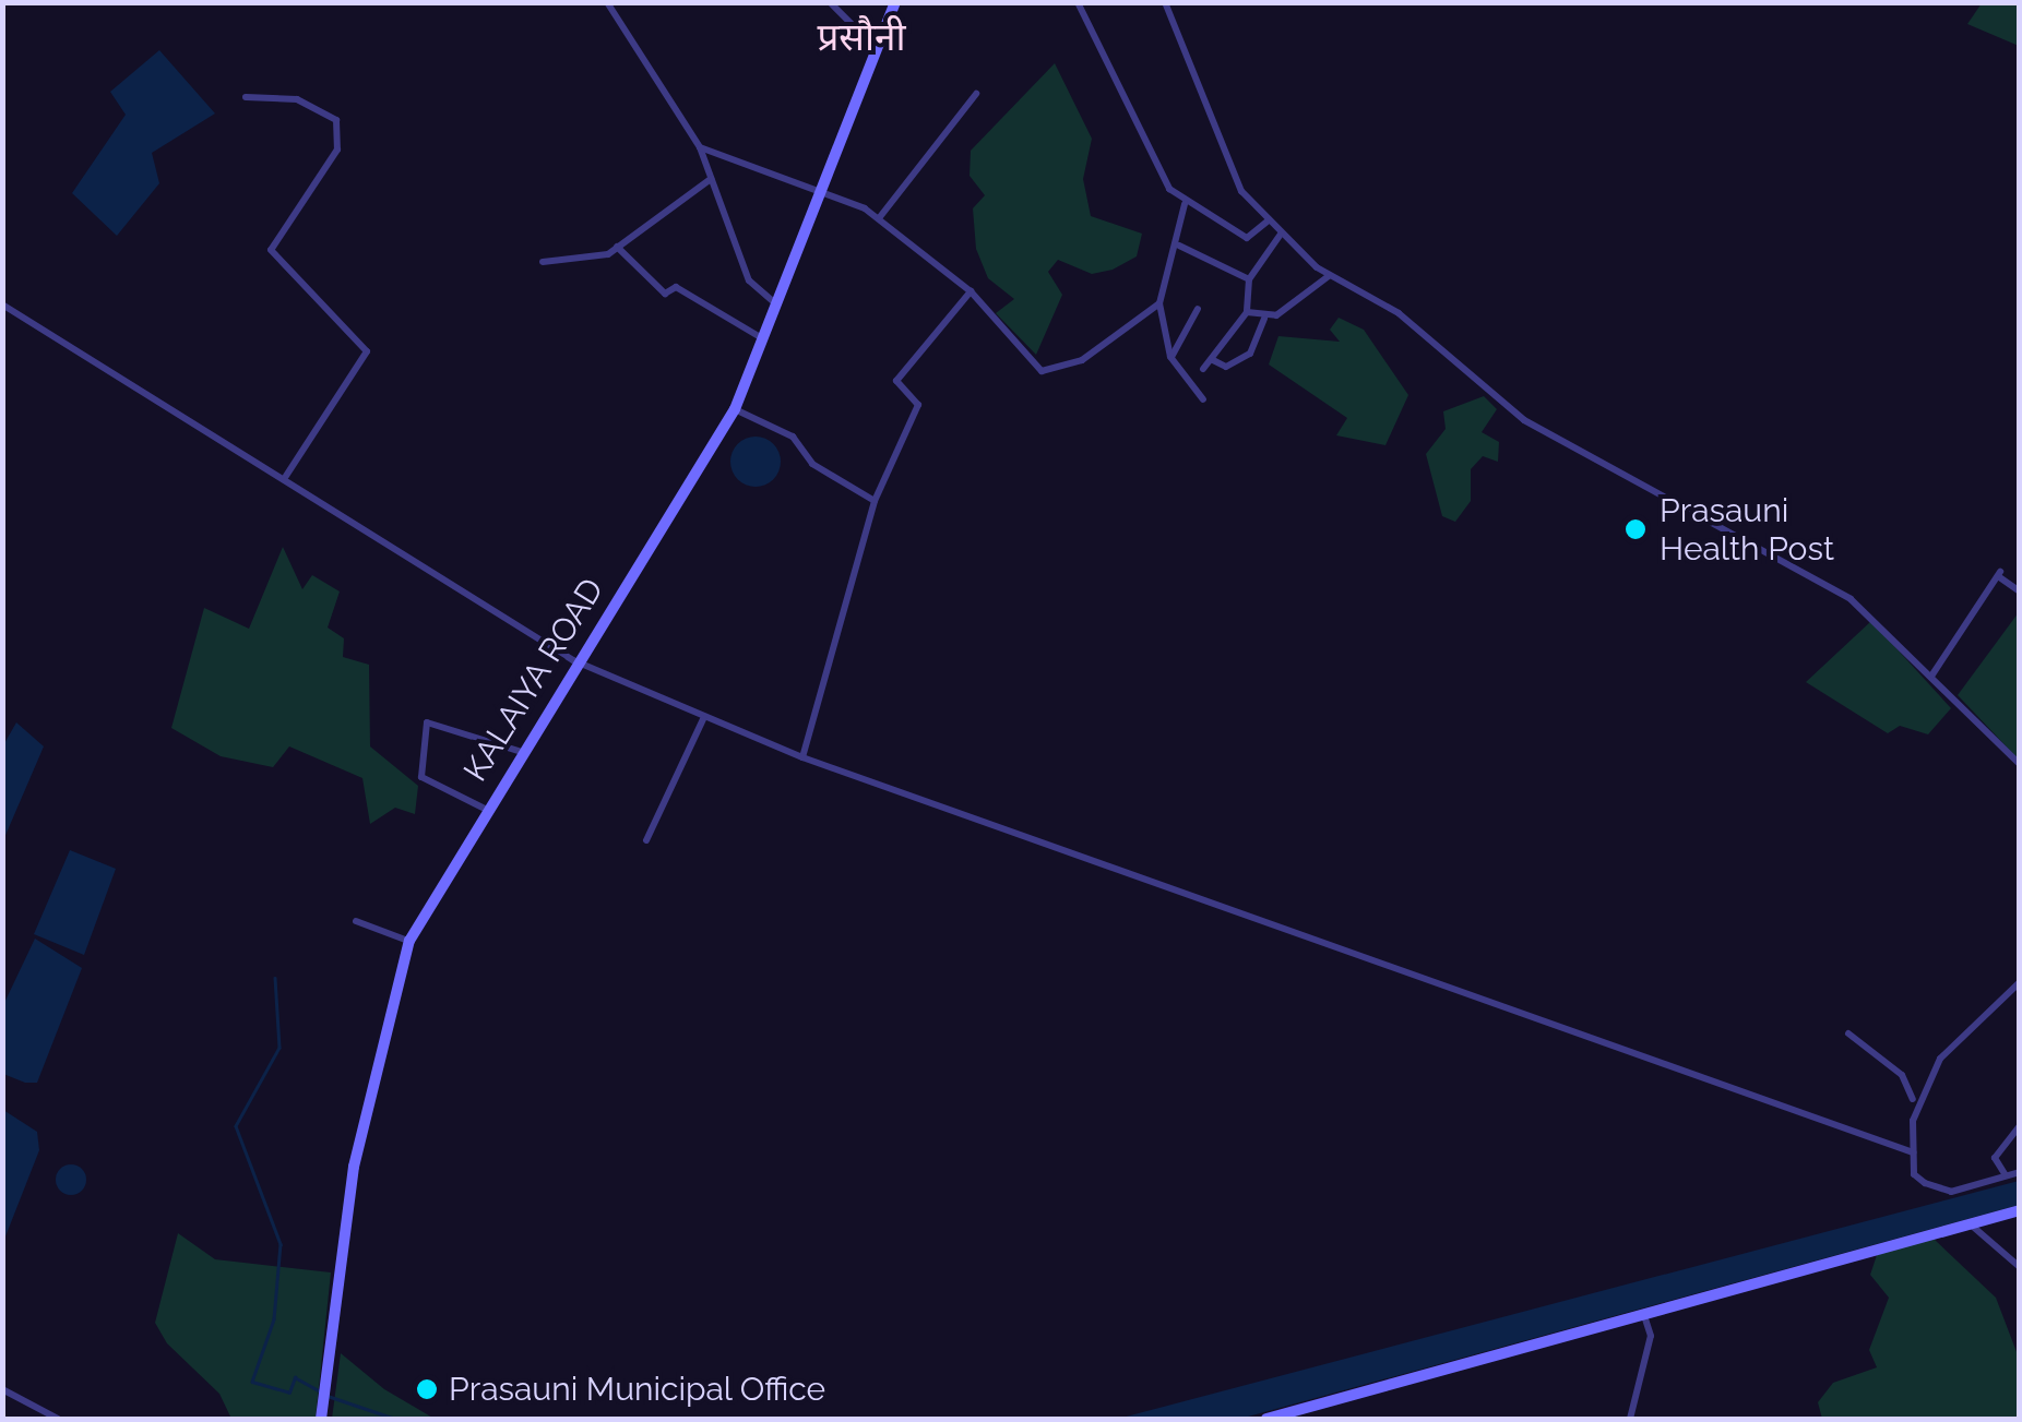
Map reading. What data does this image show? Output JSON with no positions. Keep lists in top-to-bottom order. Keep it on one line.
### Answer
{"streets":{"main road":["KALAIYA ROAD"]},"districts":["प्रसौनी"],"places":["Prasauni Health Post","Prasauni Municipal Office"]}
